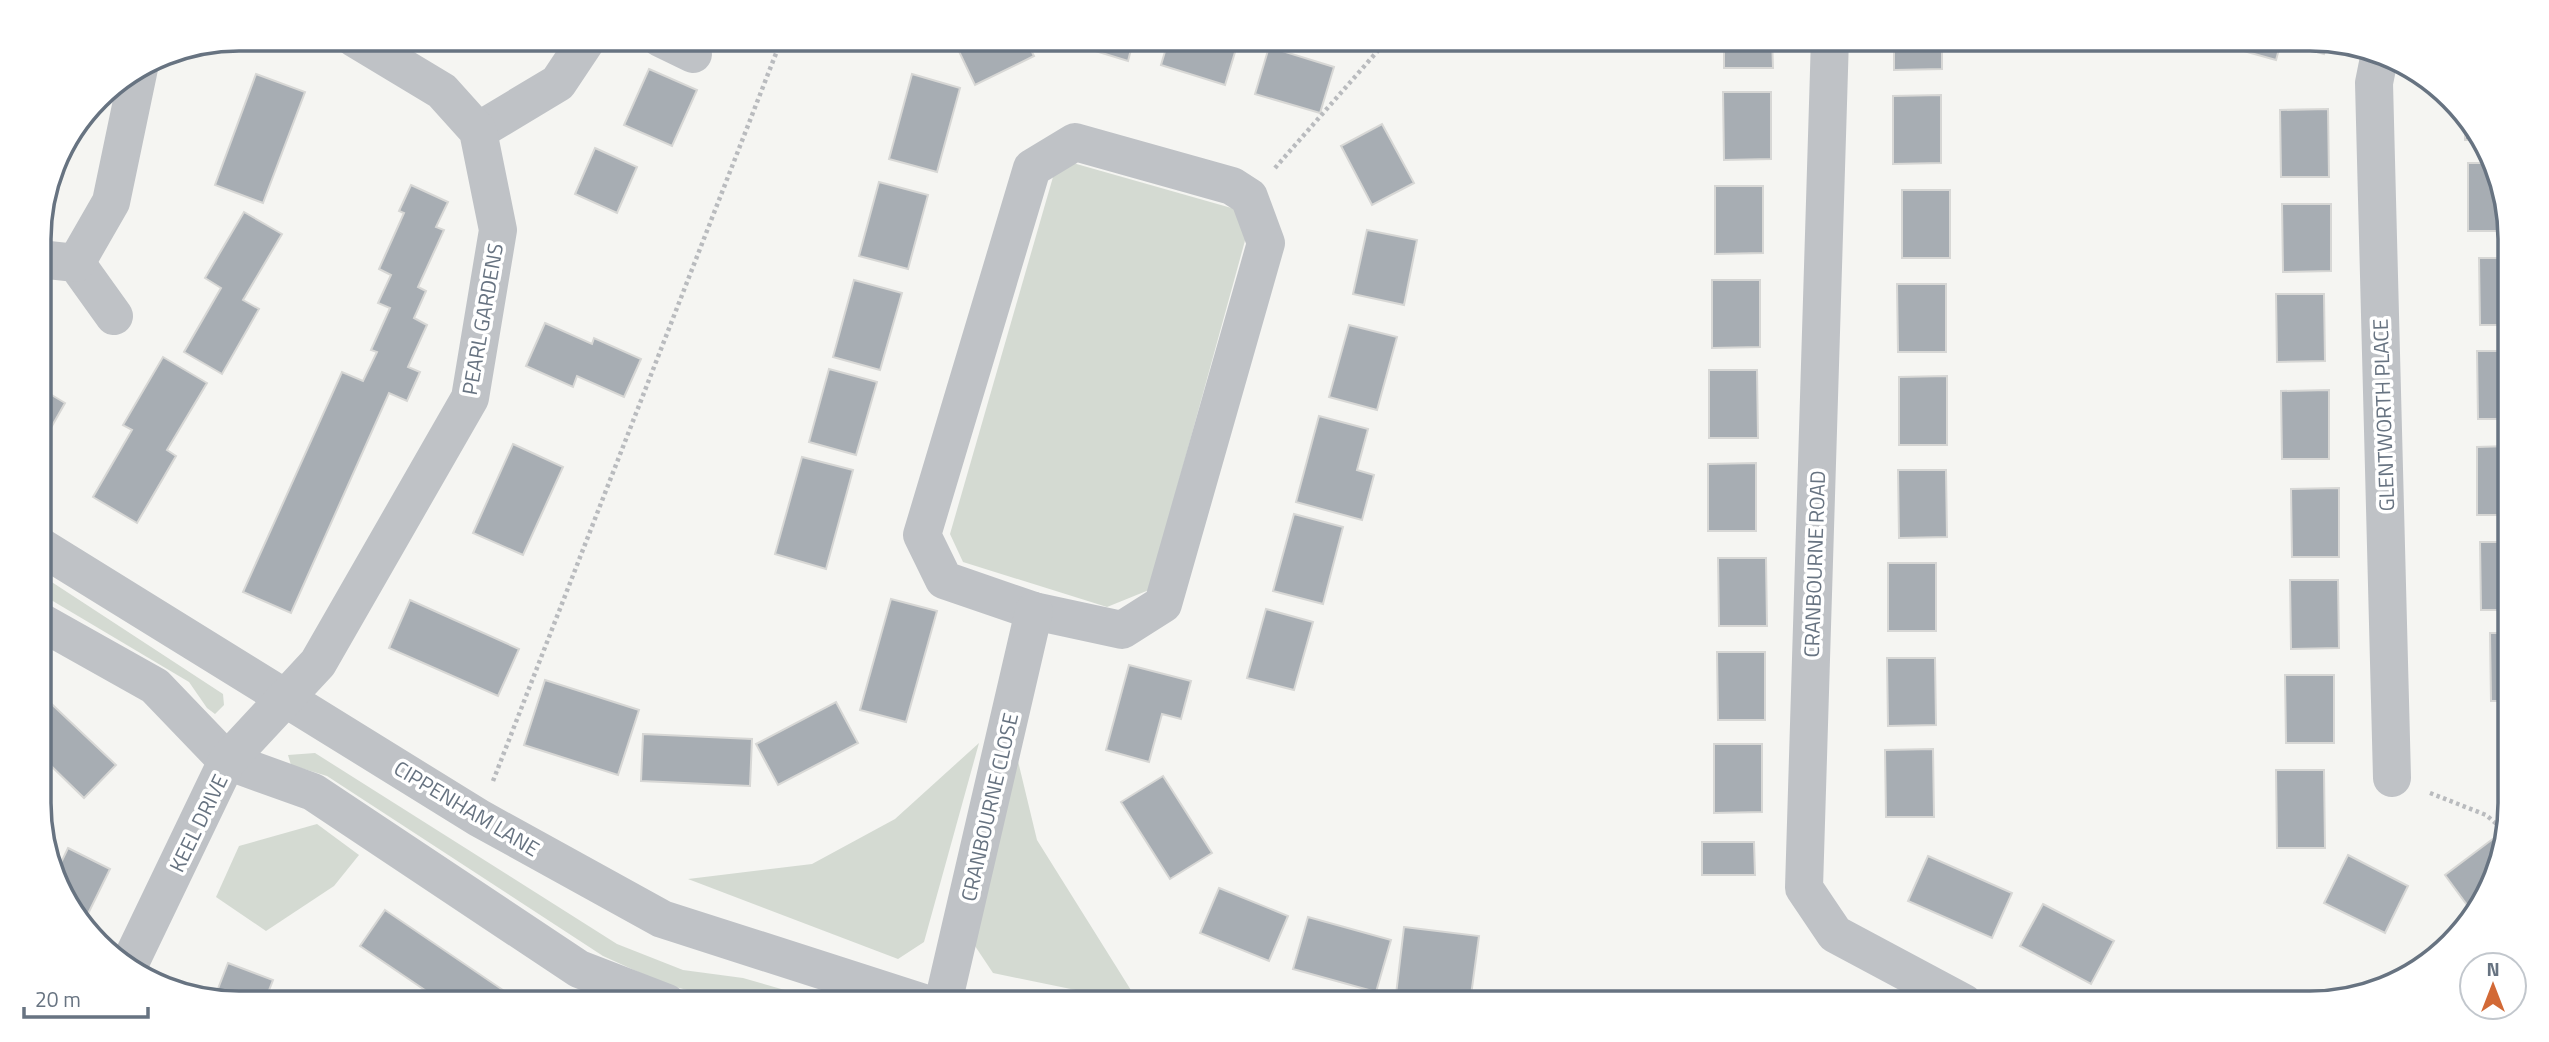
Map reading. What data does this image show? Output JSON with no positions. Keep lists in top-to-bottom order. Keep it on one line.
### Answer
{"streets":{"street":["PEARL GARDENS","GLENTWORTH PLACE","CRANBOURNE ROAD","CRANBOURNE CLOSE","CIPPENHAM LANE","KEEL DRIVE"]},"crossings":[["PEARL GARDENS","CIPPENHAM LANE"],["PEARL GARDENS","KEEL DRIVE"],["CIPPENHAM LANE","KEEL DRIVE"]],"scale_bar":"20 m","north":"top"}
